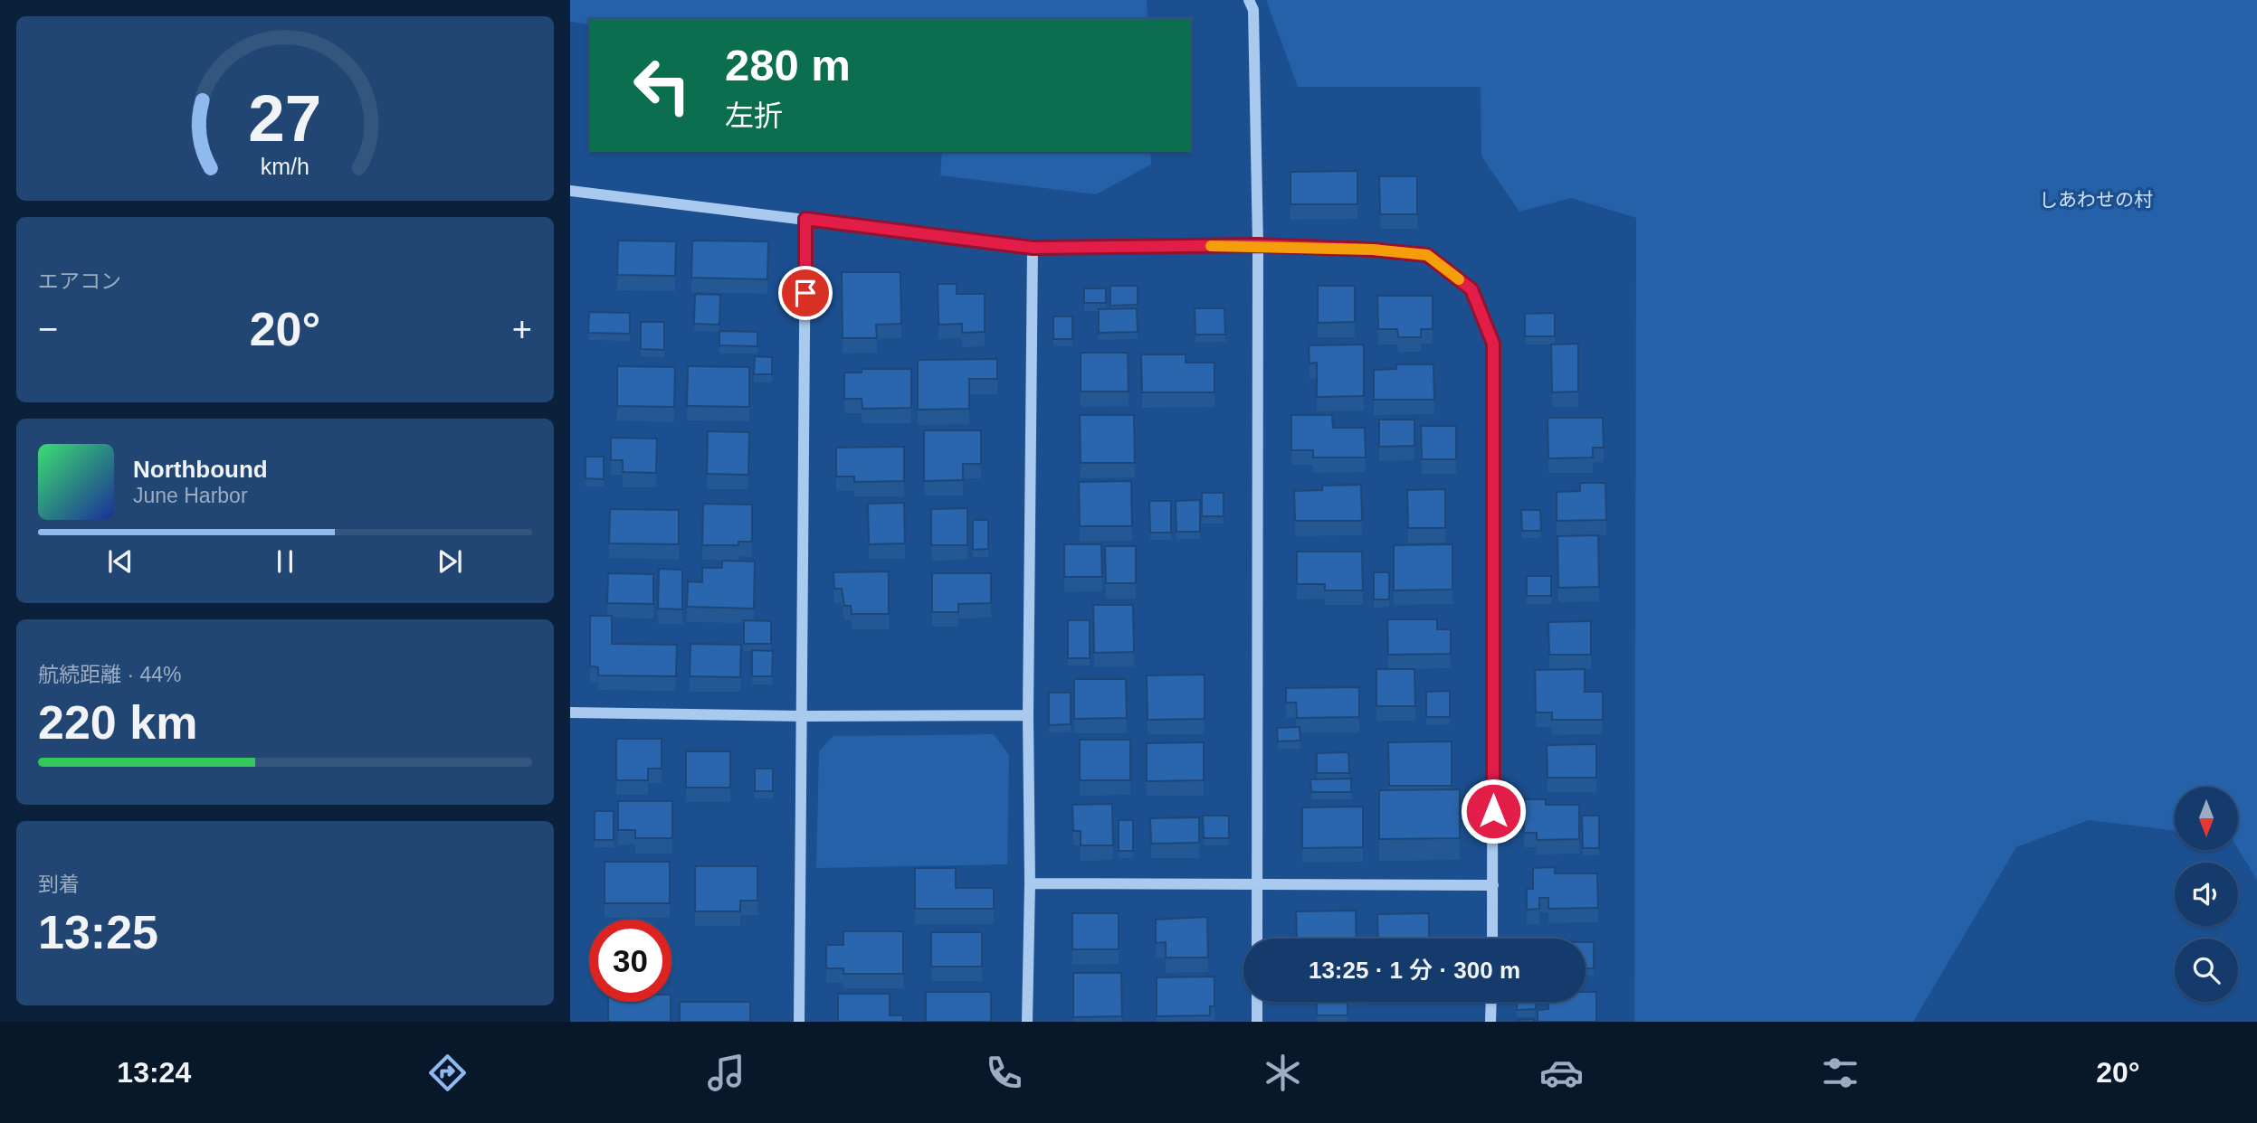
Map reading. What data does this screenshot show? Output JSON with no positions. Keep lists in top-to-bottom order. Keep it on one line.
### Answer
{"parks":["しあわせの村"],"north":"bottom","page":{"turn":["280 m","左折"],"tile":["エアコン",["航続距離 · 44%","220 km"],["到着","13:25"]],"heat":["−","20°","+"],"song":["Northbound","June Harbor"],"limit":"30","trip":"13:25 · 1 分 · 300 m","tabs":["13:24","20°"],"gauge":["27","km/h"]}}
